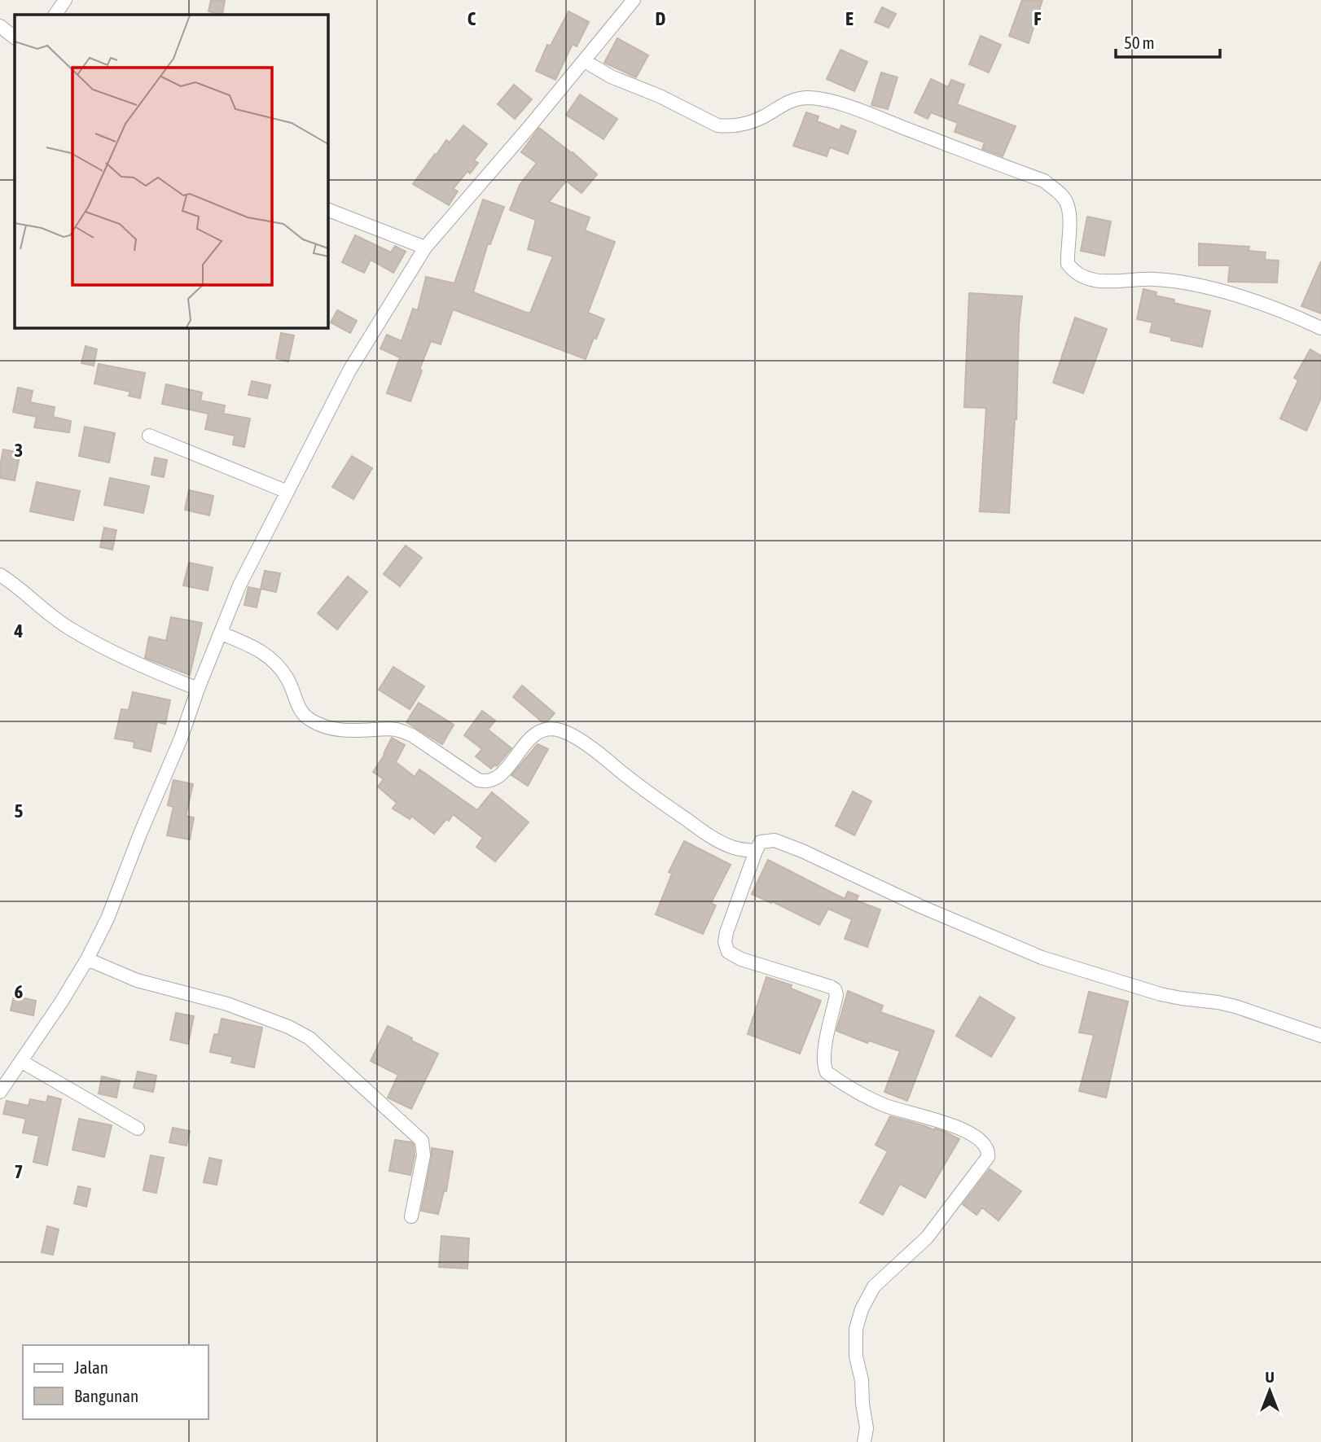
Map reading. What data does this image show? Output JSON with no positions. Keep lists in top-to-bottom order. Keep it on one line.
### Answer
{"legend":["Jalan","Bangunan"],"scale_bar":"50 m","north":"top","grid":{"columns":["C","D","E","F"],"rows":["3","4","5","6","7"]}}
